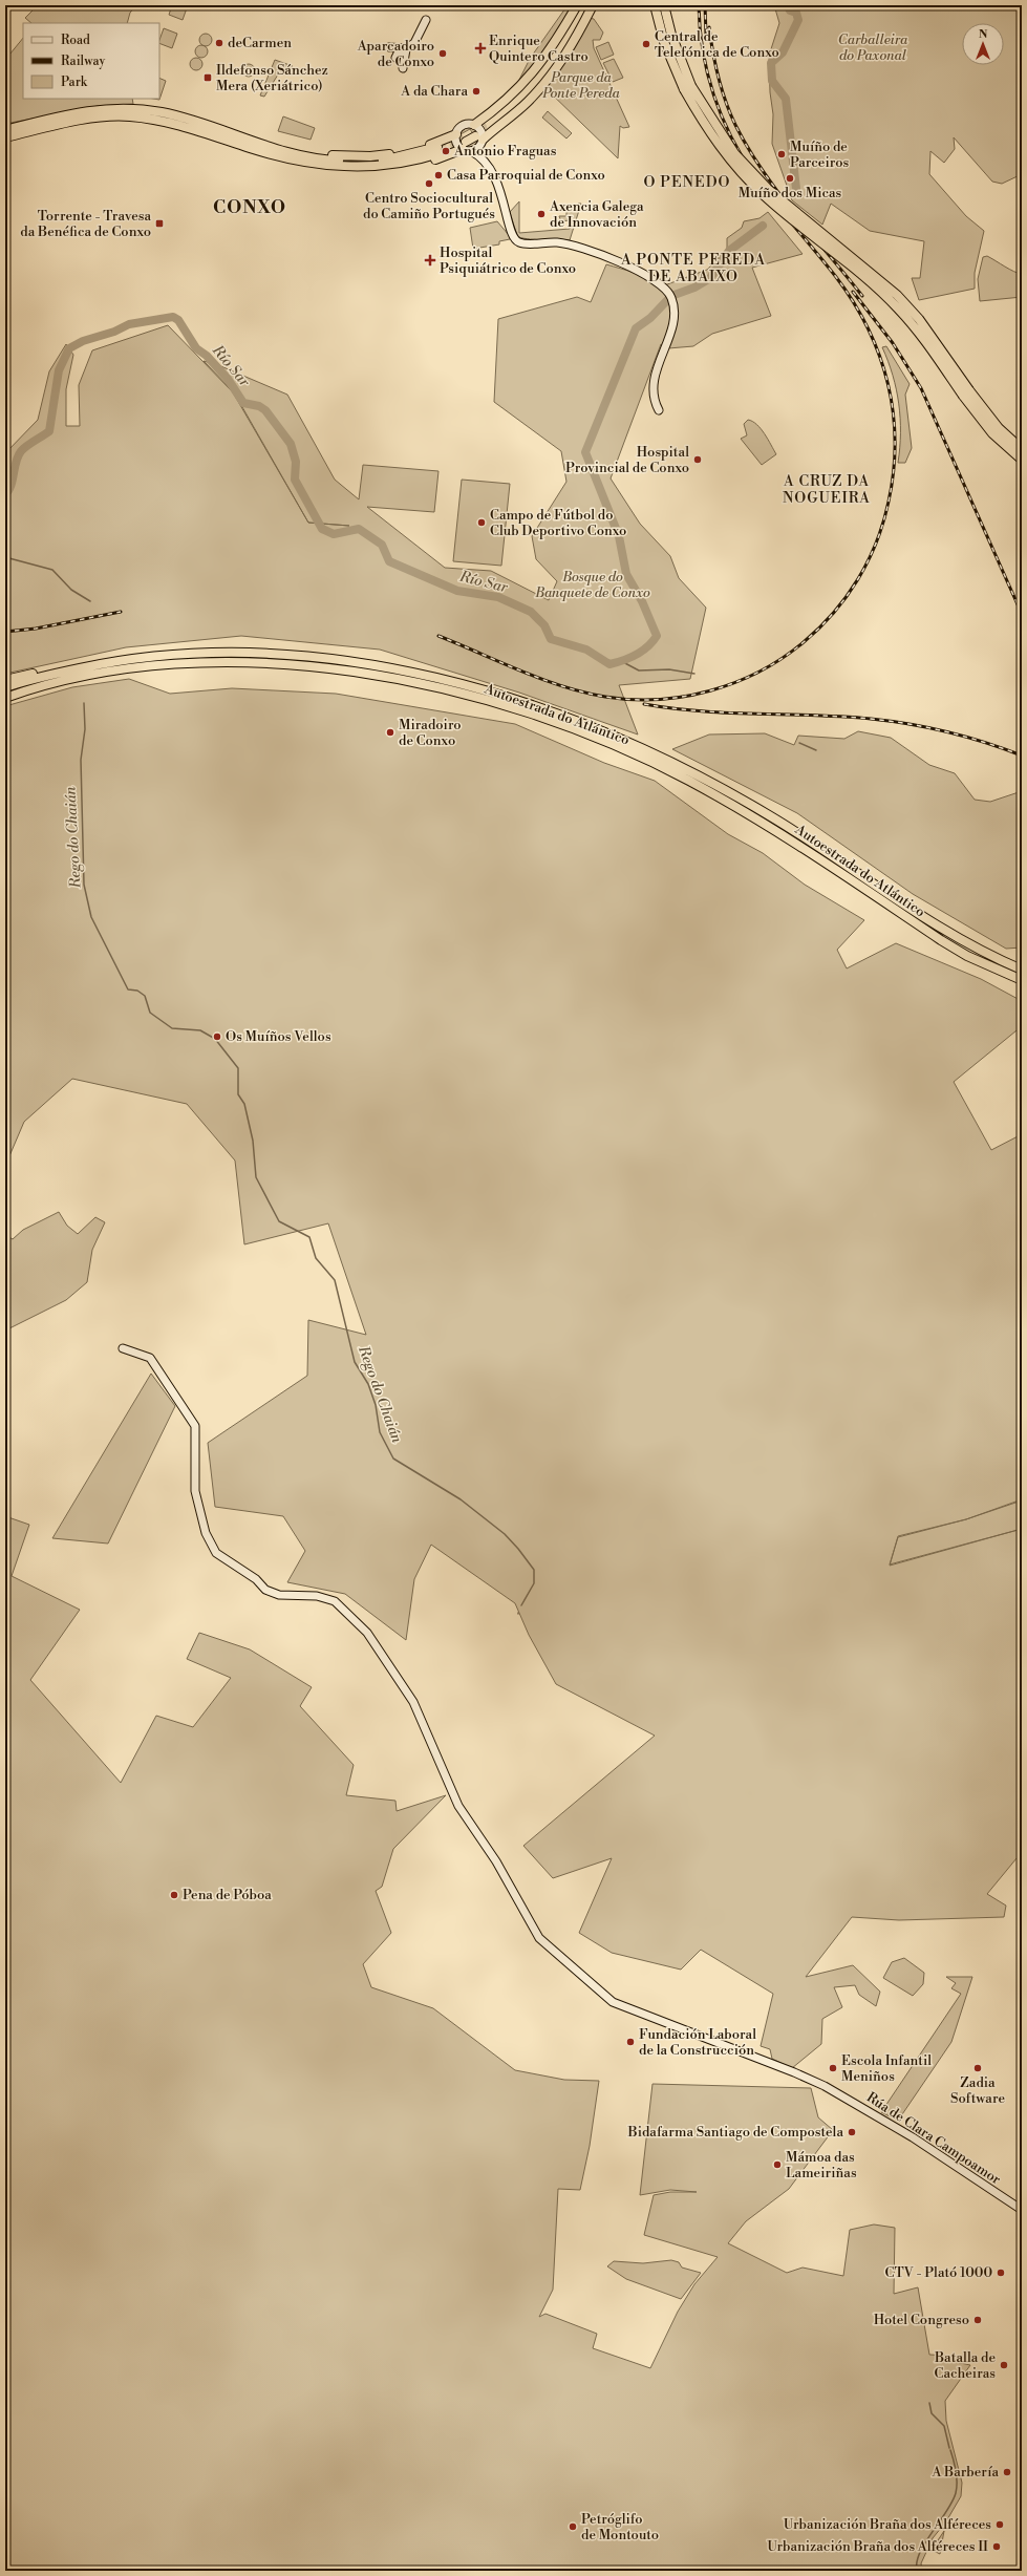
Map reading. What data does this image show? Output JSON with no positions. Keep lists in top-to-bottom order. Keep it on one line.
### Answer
{"streets":{"highway":["Autoestrada do Atlántico"],"street":["Rúa de Clara Campoamor"]},"districts":["O PENEDO","CONXO","A PONTE PEREDA DE ABAIXO","A CRUZ DA NOGUEIRA"],"water":["Río Sar","Rego do Chaián"],"parks":["Carballeira do Paxonal","Parque da Ponte Pereda","Bosque do Banquete de Conxo"],"places":{"other":["deCarmen","Central de Telefónica de Conxo","Aparcadoiro de Conxo","A da Chara","Antonio Fraguas","Muíño de Parceiros","Casa Parroquial de Conxo","Muíño dos Micas","Centro Sociocultural do Camiño Portugués","Axencia Galega de Innovación","Hospital Provincial de Conxo","Campo de Fútbol do Club Deportivo Conxo","Miradoiro de Conxo","Os Muíños Vellos","Pena de Póboa","Fundación Laboral de la Construcción","Escola Infantil Meniños","Zadia Software","Bidafarma Santiago de Compostela","Mámoa das Lameiriñas","CTV - Plató 1000","Hotel Congreso","Batalla de Cacheiras","A Barbería","Urbanización Braña dos Alféreces","Petróglifo de Montouto","Urbanización Braña dos Alféreces II"],"health":["Enrique Quintero Castro","Hospital Psiquiátrico de Conxo"],"transit":["Ildefonso Sánchez Mera (Xeriátrico)","Torrente - Travesa da Benéfica de Conxo"]},"legend":["Road","Railway","Park"],"north":"top"}
